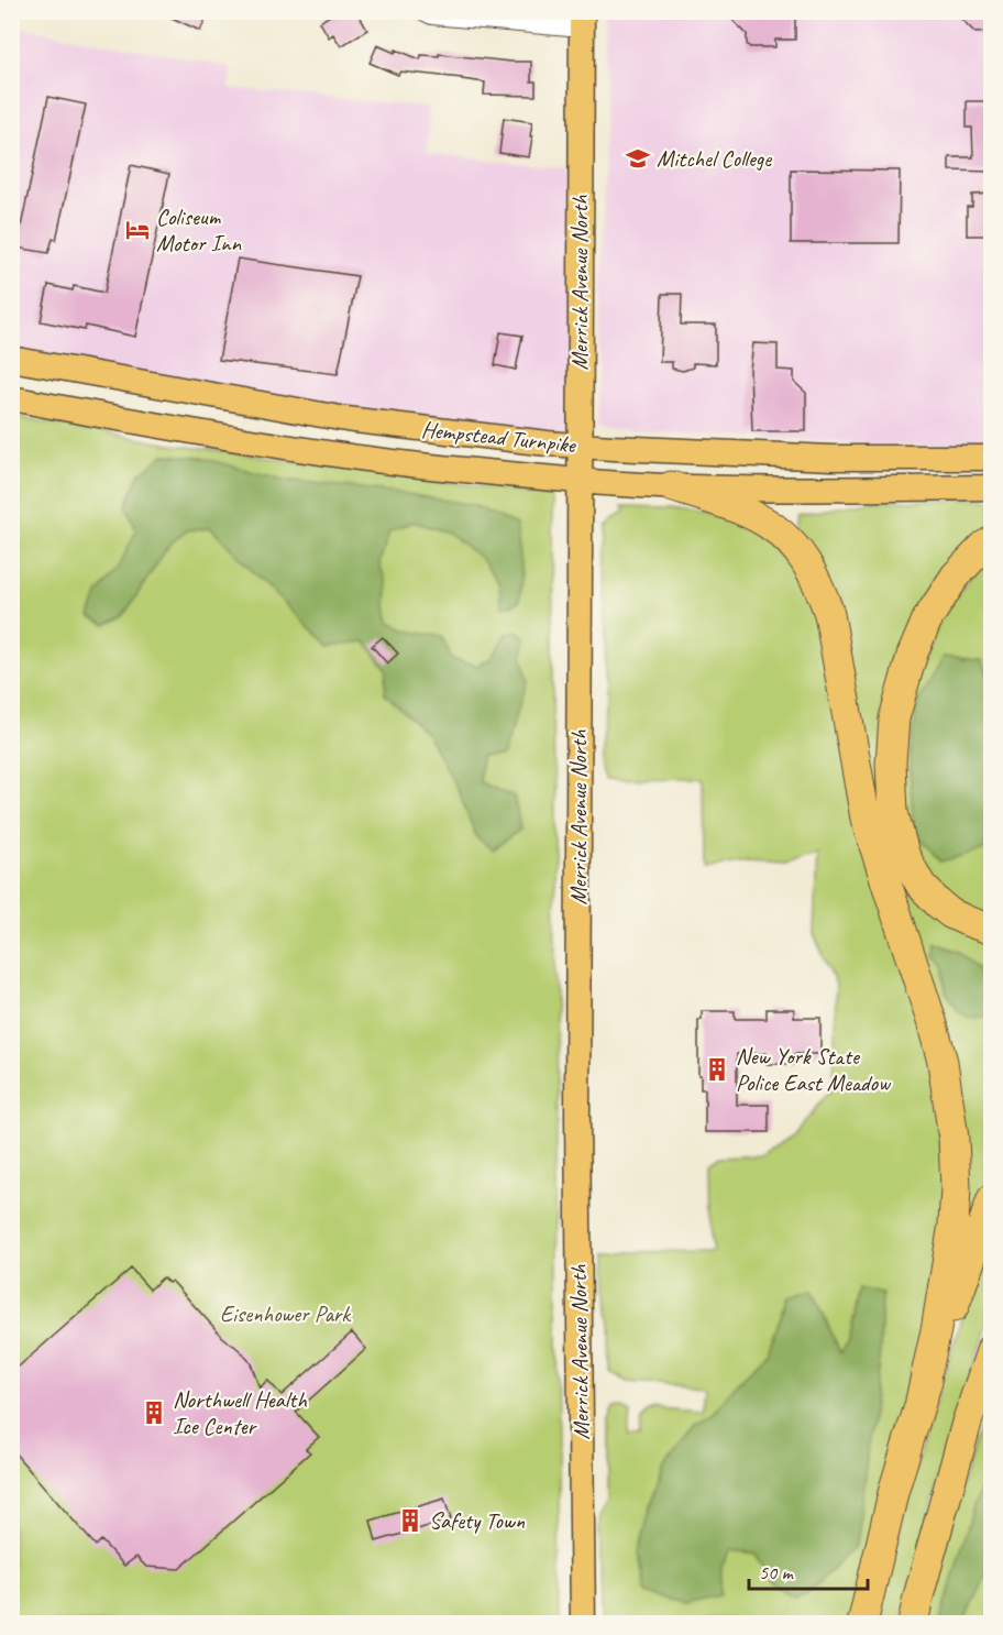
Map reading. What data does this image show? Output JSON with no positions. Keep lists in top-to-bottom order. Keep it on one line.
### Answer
{"streets":{"main road":["Merrick Avenue North","Hempstead Turnpike"]},"crossings":[["Merrick Avenue North","Hempstead Turnpike"]],"parks":["Eisenhower Park"],"places":{"school or university":["Mitchel College"],"hotel":["Coliseum Motor Inn"],"building":["New York State Police East Meadow","Northwell Health Ice Center","Safety Town"]},"scale_bar":"50 m"}
